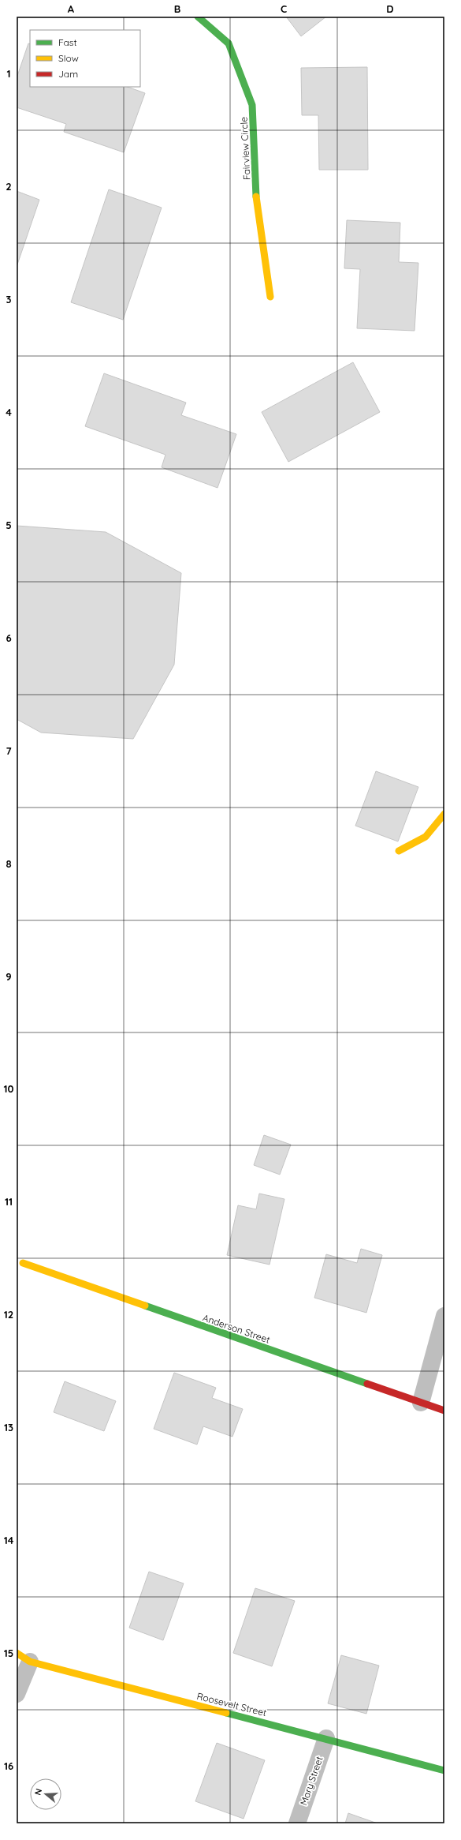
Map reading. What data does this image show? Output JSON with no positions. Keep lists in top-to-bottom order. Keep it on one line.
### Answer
{"streets":{"street":["Fairview Circle","Anderson Street","Roosevelt Street","Mary Street"]},"crossings":[["Roosevelt Street","Mary Street"]],"legend":["Fast","Slow","Jam"],"north":"left","grid":{"columns":["A","B","C","D"],"rows":["1","2","3","4","5","6","7","8","9","10","11","12","13","14","15","16"]}}
